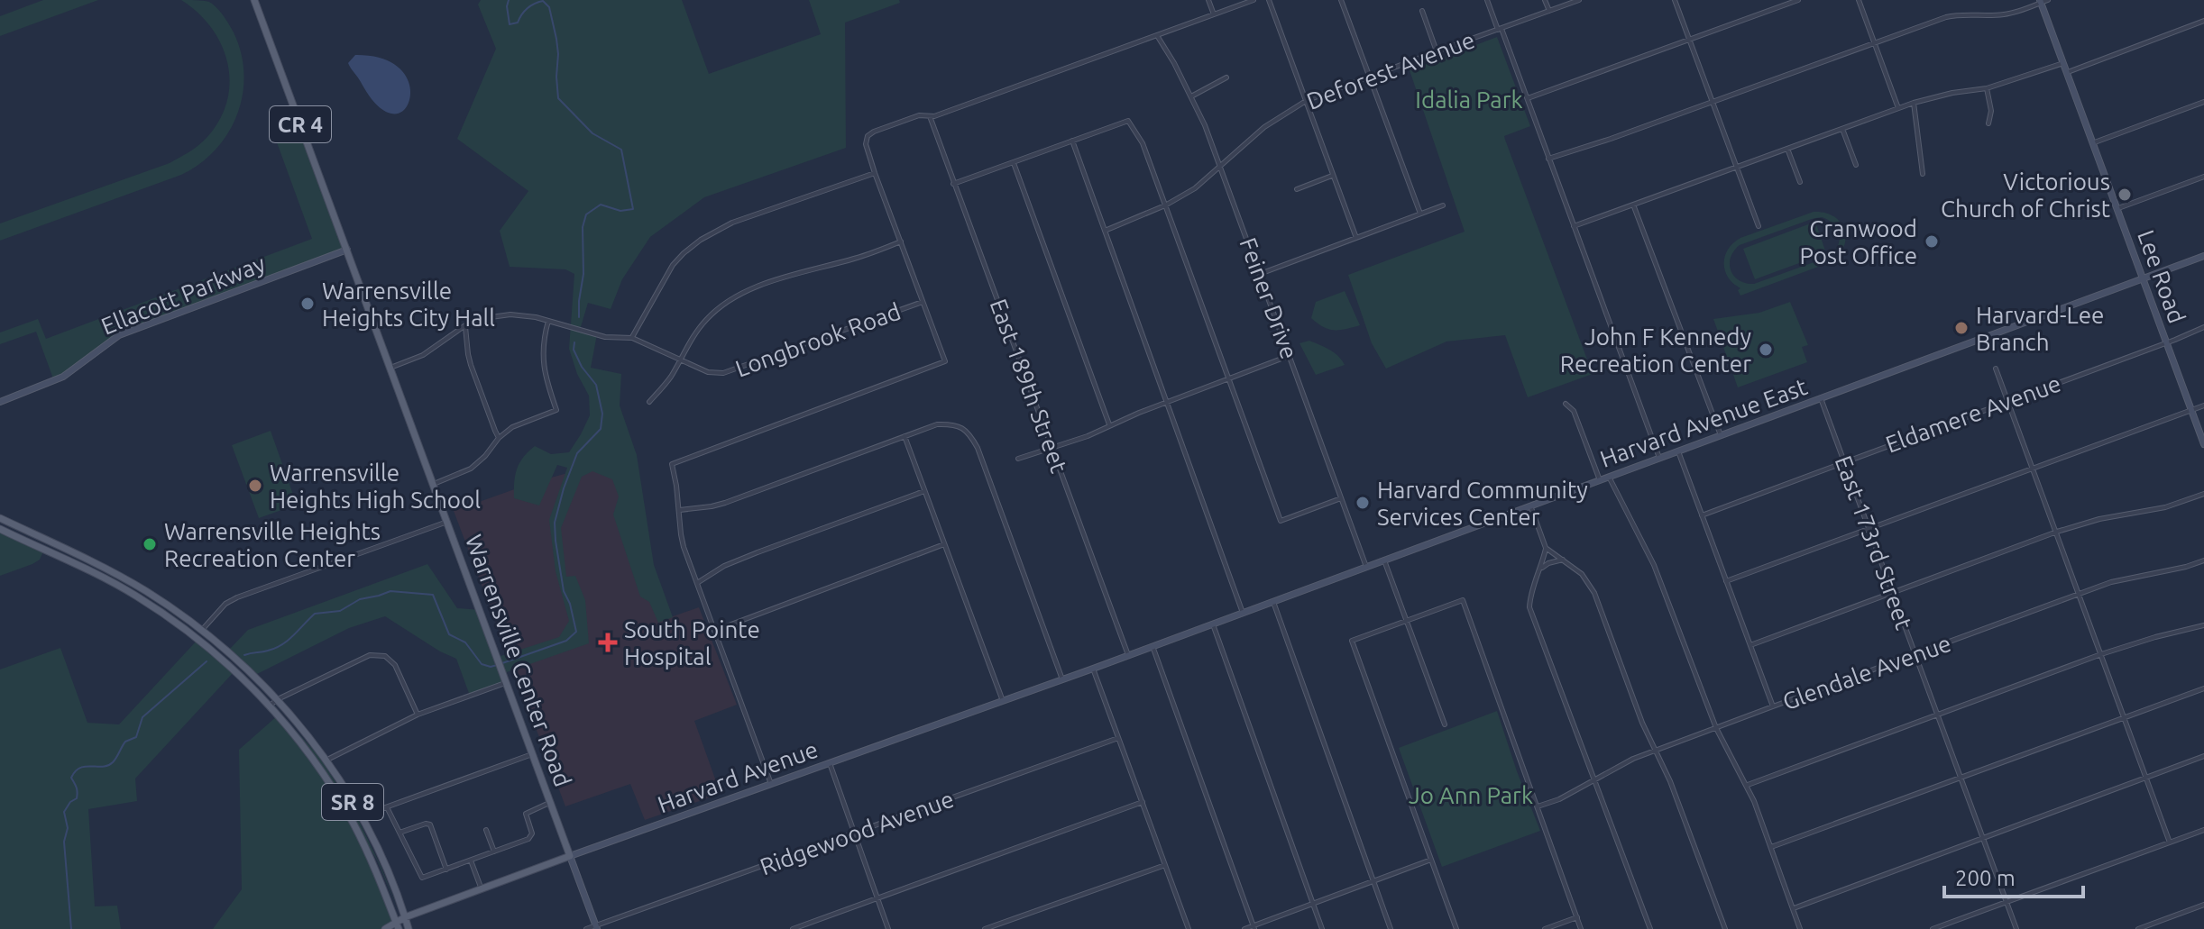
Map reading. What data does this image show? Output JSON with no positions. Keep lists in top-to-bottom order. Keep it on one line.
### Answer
{"streets":{"main road":["CR 4","Lee Road","Ellacott Parkway","Harvard Avenue East","Warrensville Center Road","Harvard Avenue","SR 8"],"street":["Deforest Avenue","Feiner Drive","Longbrook Road","East 189th Street","Eldamere Avenue","East 173rd Street","Glendale Avenue","Ridgewood Avenue"]},"crossings":[["Deforest Avenue","Feiner Drive"],["Lee Road","Eldamere Avenue"],["Lee Road","Harvard Avenue East"],["Ellacott Parkway","Warrensville Center Road"],["Feiner Drive","Harvard Avenue East"],["Longbrook Road","Warrensville Center Road"],["East 189th Street","Harvard Avenue East"],["Eldamere Avenue","East 173rd Street"],["Harvard Avenue East","East 173rd Street"],["Harvard Avenue East","Harvard Avenue"],["East 173rd Street","Glendale Avenue"],["Warrensville Center Road","Harvard Avenue"],["Warrensville Center Road","Ridgewood Avenue"],["Harvard Avenue","SR 8"]],"parks":["Idalia Park","Jo Ann Park"],"places":{"other":["Victorious Church of Christ","Cranwood Post Office","Warrensville Heights City Hall","Harvard-Lee Branch","John F Kennedy Recreation Center","Warrensville Heights High School","Harvard Community Services Center","Warrensville Heights Recreation Center"],"health":["South Pointe Hospital"]},"scale_bar":"200 m"}
